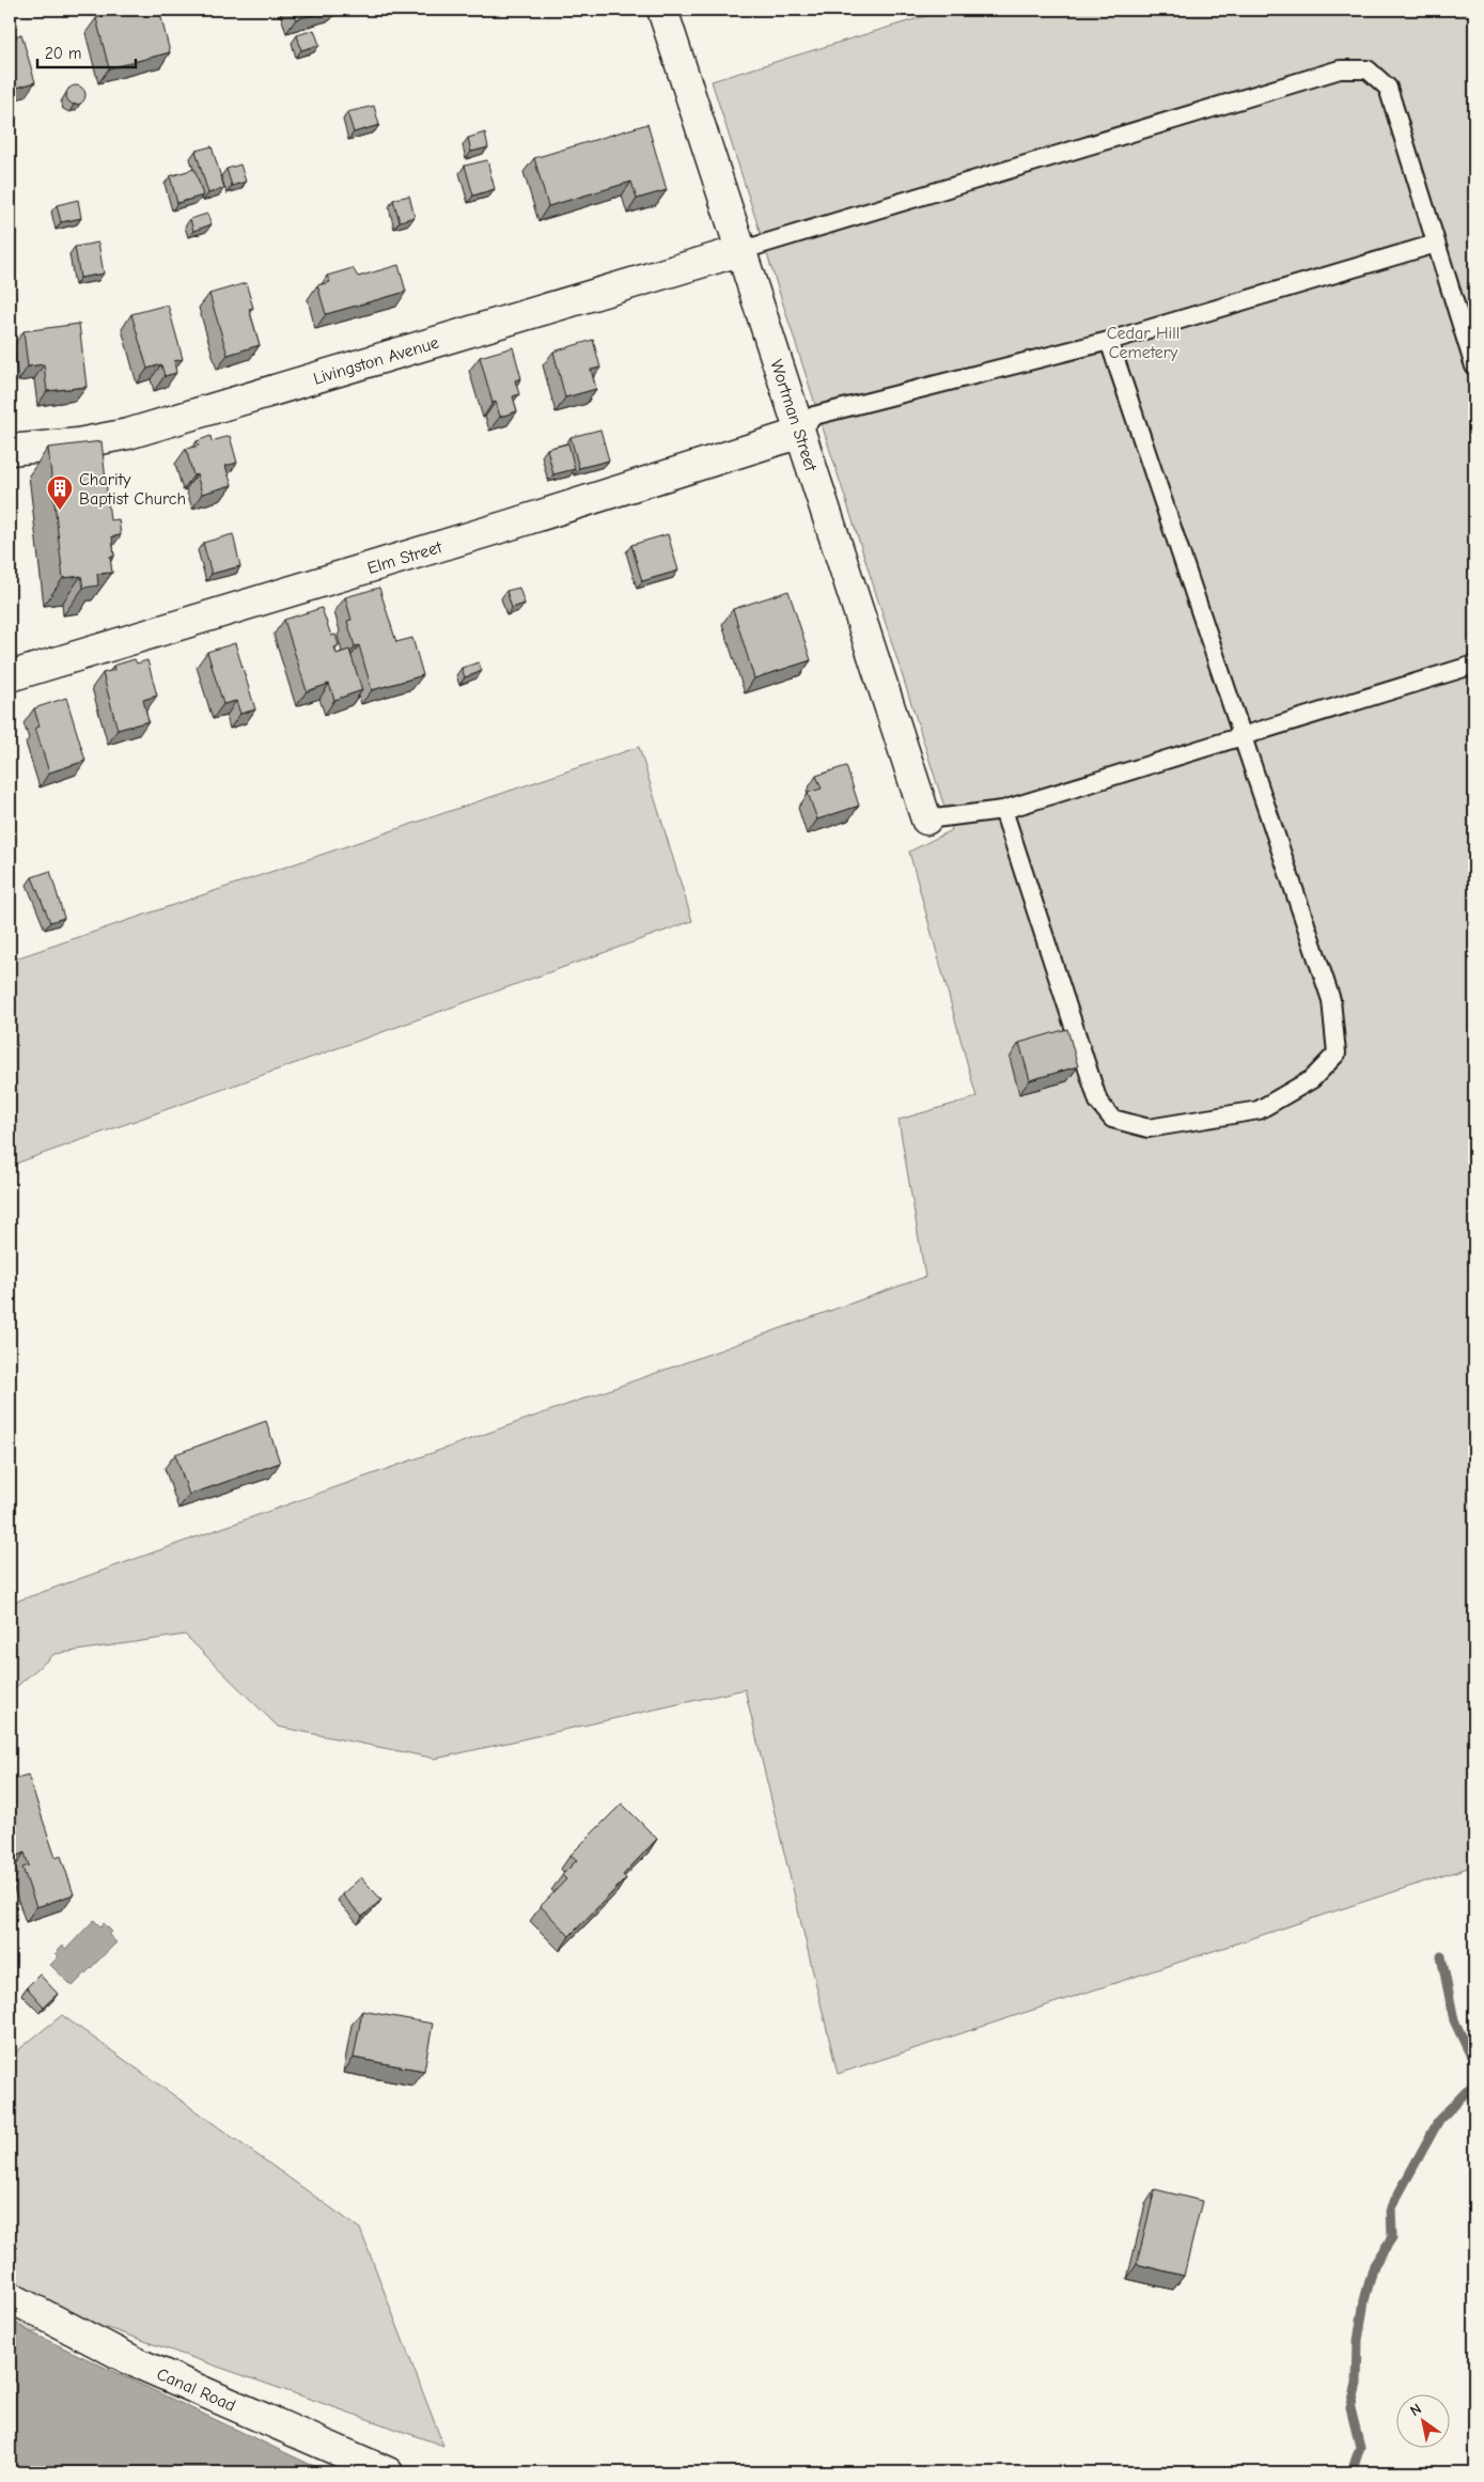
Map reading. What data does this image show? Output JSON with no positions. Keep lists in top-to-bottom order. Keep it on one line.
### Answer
{"streets":{"street":["Livingston Avenue","Wortman Street","Elm Street","Canal Road"]},"crossings":[["Livingston Avenue","Wortman Street"],["Wortman Street","Elm Street"]],"parks":["Cedar Hill Cemetery"],"places":{"building":["Charity Baptist Church"]},"scale_bar":"20 m","north":"top left"}
